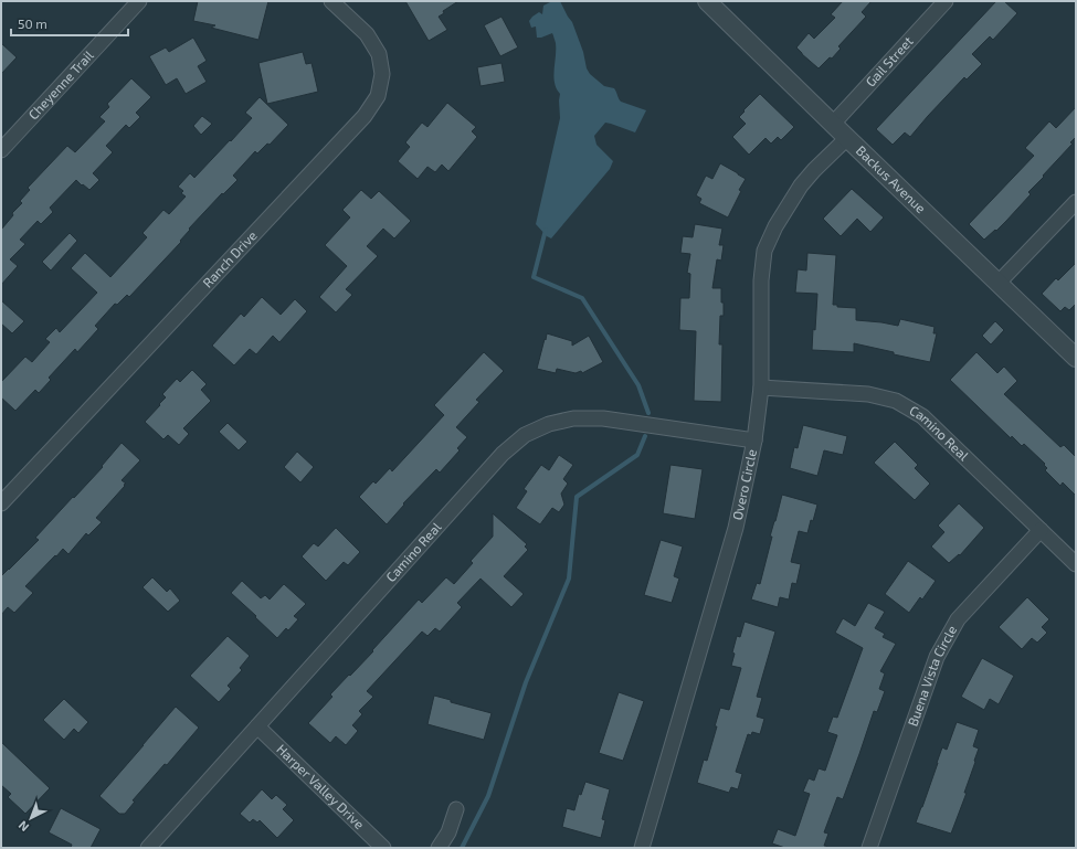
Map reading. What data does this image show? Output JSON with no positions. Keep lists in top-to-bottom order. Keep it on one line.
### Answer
{"streets":{"street":["Gail Street","Cheyenne Trail","Backus Avenue","Ranch Drive","Camino Real","Overo Circle","Buena Vista Circle","Harper Valley Drive"]},"crossings":[["Gail Street","Backus Avenue"],["Backus Avenue","Overo Circle"],["Camino Real","Overo Circle"],["Camino Real","Buena Vista Circle"],["Camino Real","Harper Valley Drive"]],"scale_bar":"50 m","north":"bottom left"}
